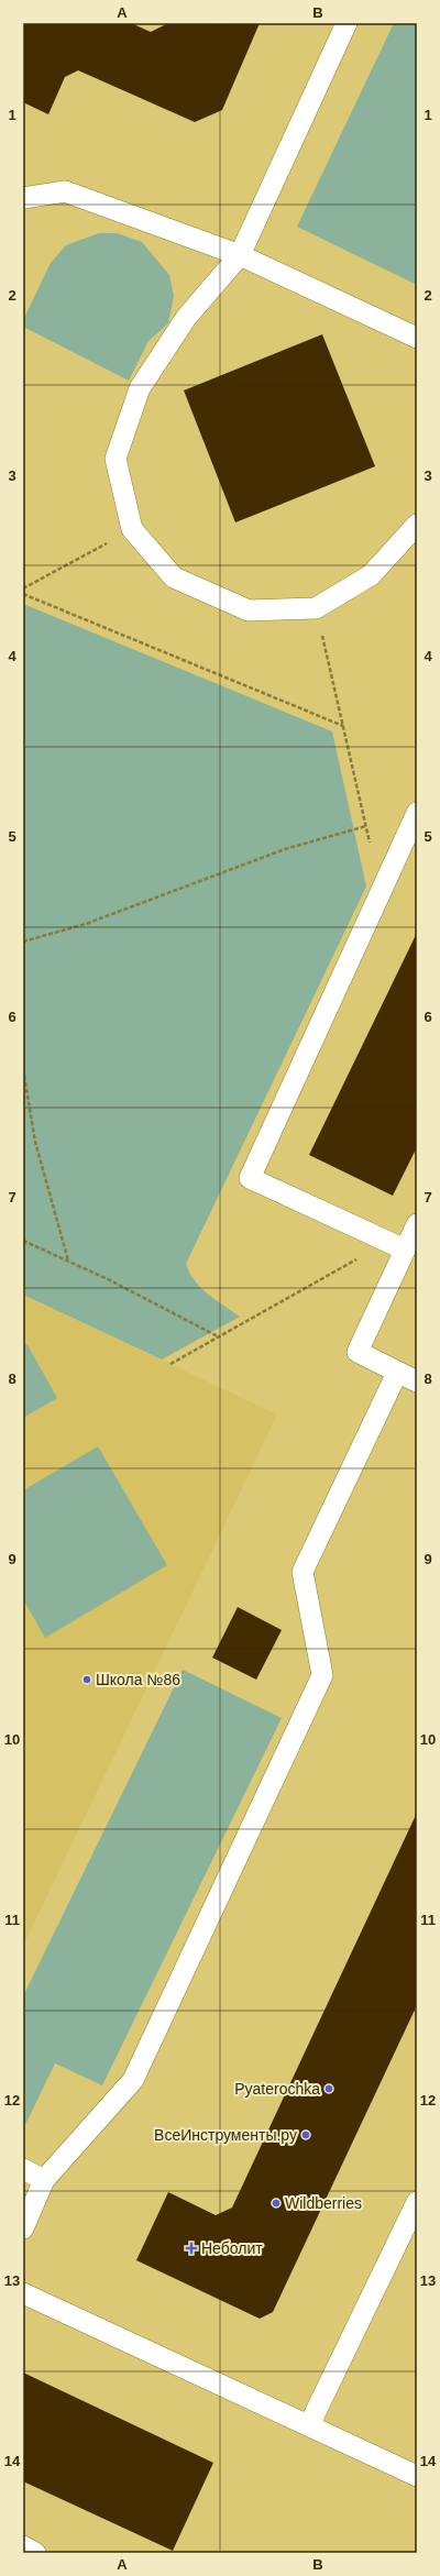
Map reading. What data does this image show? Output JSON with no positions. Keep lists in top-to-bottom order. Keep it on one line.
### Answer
{"places":{"other":["Школа №86","Pyaterochka","ВсеИнструменты.ру","Wildberries"],"health":["Неболит"]},"grid":{"columns":["A","B"],"rows":["1","2","3","4","5","6","7","8","9","10","11","12","13","14"]}}
